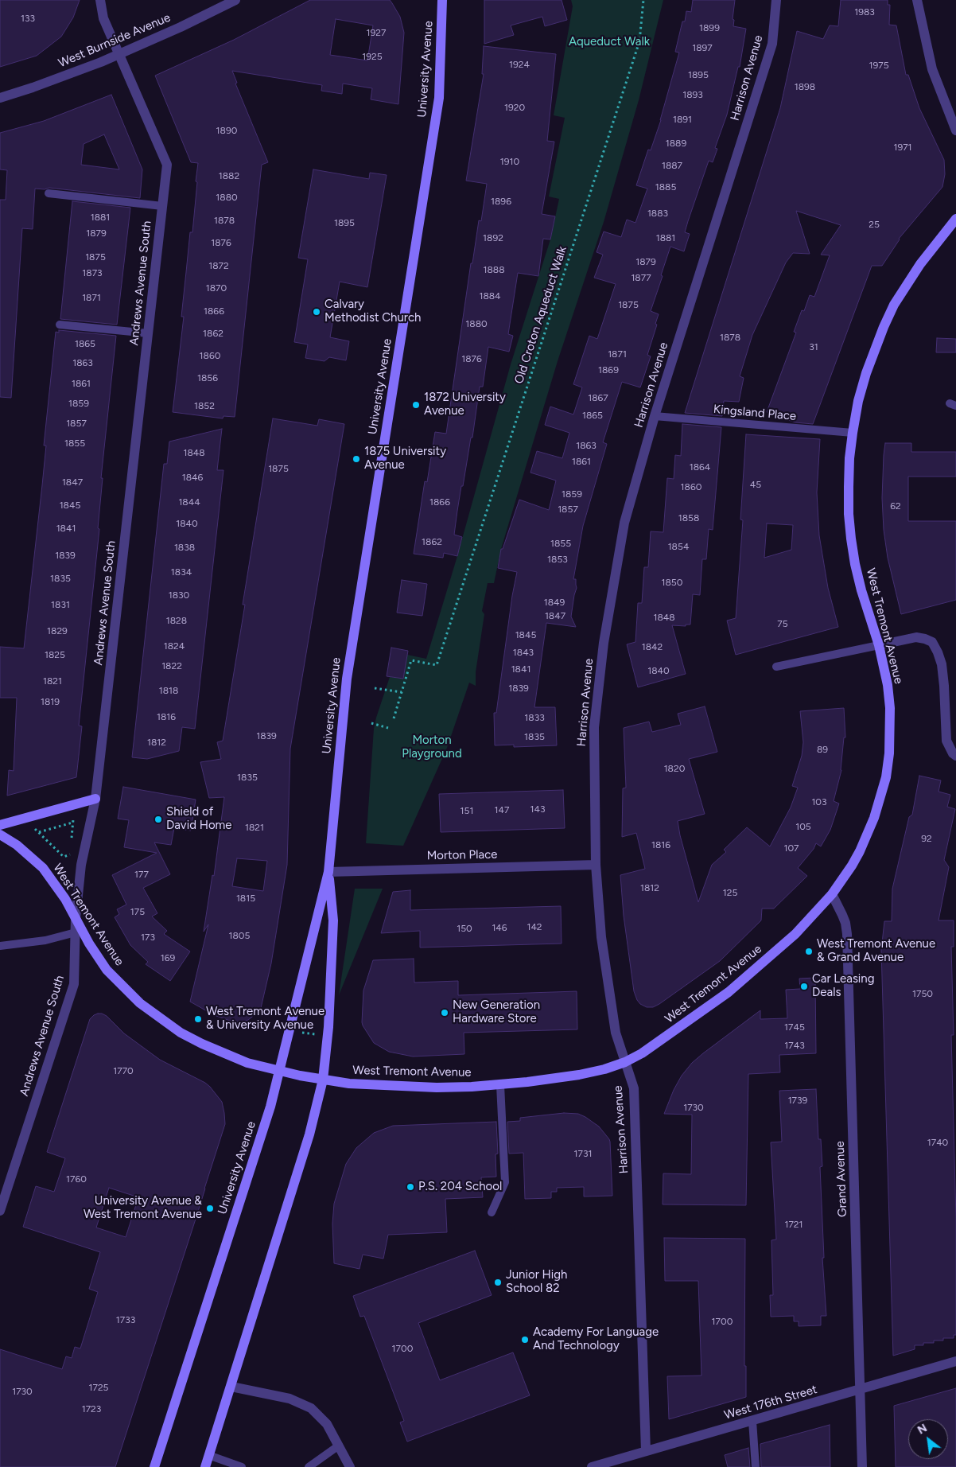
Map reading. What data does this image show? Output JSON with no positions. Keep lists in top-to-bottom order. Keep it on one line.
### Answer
{"streets":{"main road":["University Avenue","West Tremont Avenue"],"street":["West Burnside Avenue","Harrison Avenue","Andrews Avenue South","Morton Place","Grand Avenue","West 176th Street"],"lane":["Kingsland Place"],"path":["Old Croton Aqueduct Walk"]},"crossings":[["West Burnside Avenue","Andrews Avenue South"],["University Avenue","West Tremont Avenue"],["University Avenue","Morton Place"],["Harrison Avenue","Kingsland Place"],["Harrison Avenue","West Tremont Avenue"],["Harrison Avenue","Morton Place"],["Harrison Avenue","West 176th Street"],["Andrews Avenue South","West Tremont Avenue"],["Kingsland Place","West Tremont Avenue"],["West Tremont Avenue","Grand Avenue"],["Grand Avenue","West 176th Street"]],"parks":["Aqueduct Walk","Morton Playground"],"places":["Calvary Methodist Church","1872 University Avenue","1875 University Avenue","Shield of David Home","West Tremont Avenue & Grand Avenue","Car Leasing Deals","New Generation Hardware Store","West Tremont Avenue & University Avenue","P.S. 204 School","University Avenue & West Tremont Avenue","Junior High School 82","Academy For Language And Technology"],"house_numbers":["1983","133","1899","1927","1897","1925","1924","1975","1895","1898","1893","1920","1891","1890","1889","1971","1910","1887","1882","1885","1880","1896","1883","1881","1878","1895","25","1879","1892","1881","1876","1875","1879","1872","1888","1873","1877","1870","1884","1871","1875","1866","1880","1862","1878","1865","31","1871","1860","1876","1863","1869","1856","1861","1867","1859","1852","1865","1857","1855","1863","1848","1861","1864","1875","1846","1847","45","1860","1859","1844","1866","1845","62","1857","1858","1840","1841","1862","1855","1854","1838","1839","1853","1834","1835","1850","1830","1849","1831","1847","1848","1828","75","1829","1845","1824","1842","1843","1825","1822","1841","1840","1821","1839","1818","1819","1816","1833","1839","1835","1812","89","1820","1835","103","143","147","151","105","1821","92","1816","107","177","1812","125","1815","175","142","146","150","1805","173","169","1750","1745","1743","1770","1739","1730","1740","1731","1760","1721","1733","1700","1700","1725","1730","1723"],"north":"top left"}
